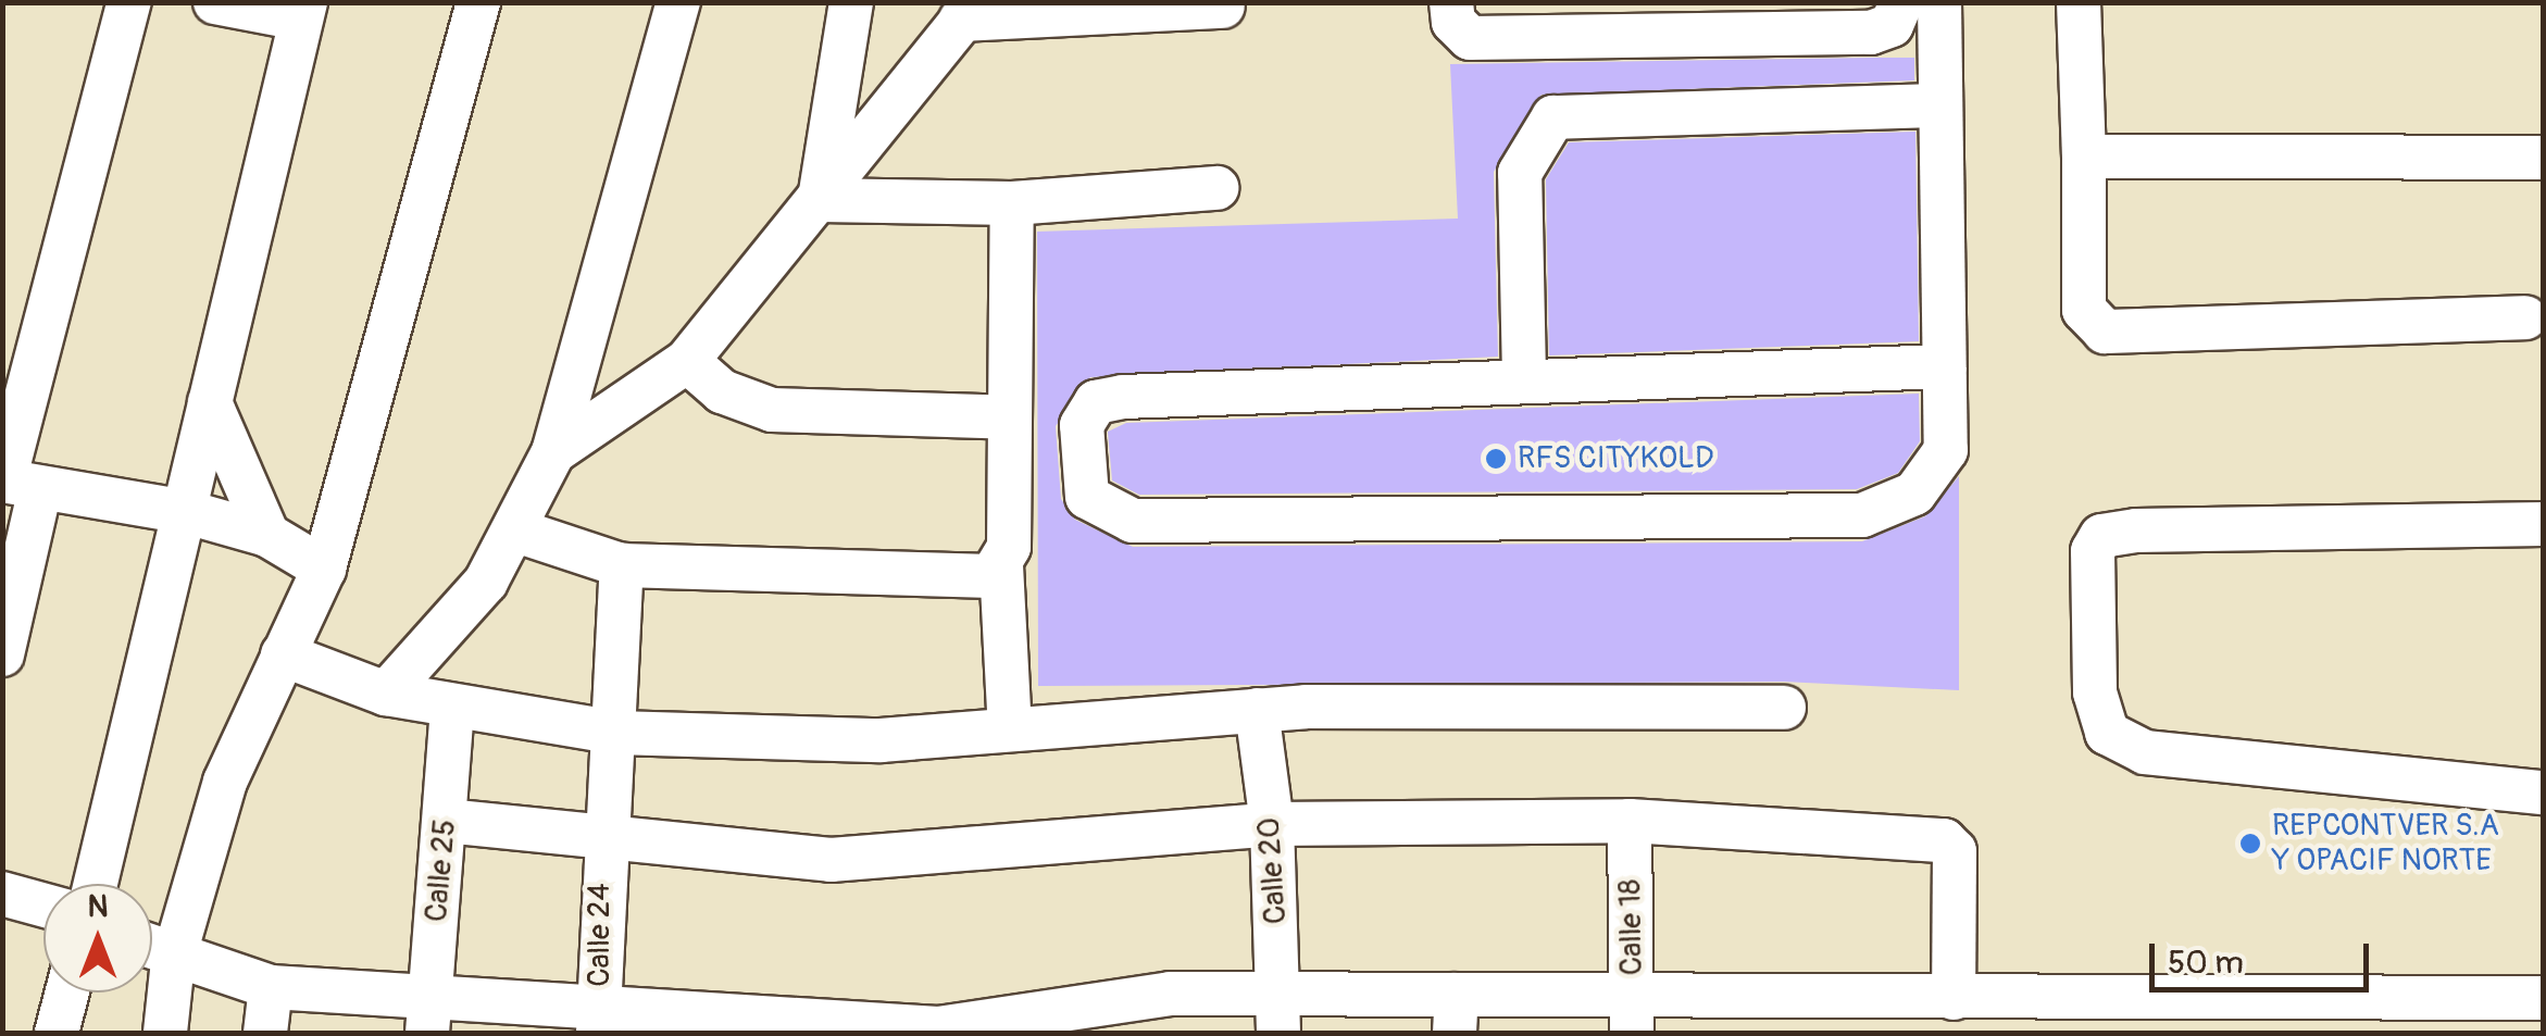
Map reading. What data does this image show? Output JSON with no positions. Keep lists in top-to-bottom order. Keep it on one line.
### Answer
{"streets":{"street":["Calle 25","Calle 20","Calle 18","Calle 24"]},"places":["RFS CITYKOLD","REPCONTVER S.A Y OPACIF NORTE"],"scale_bar":"50 m","north":"top"}
